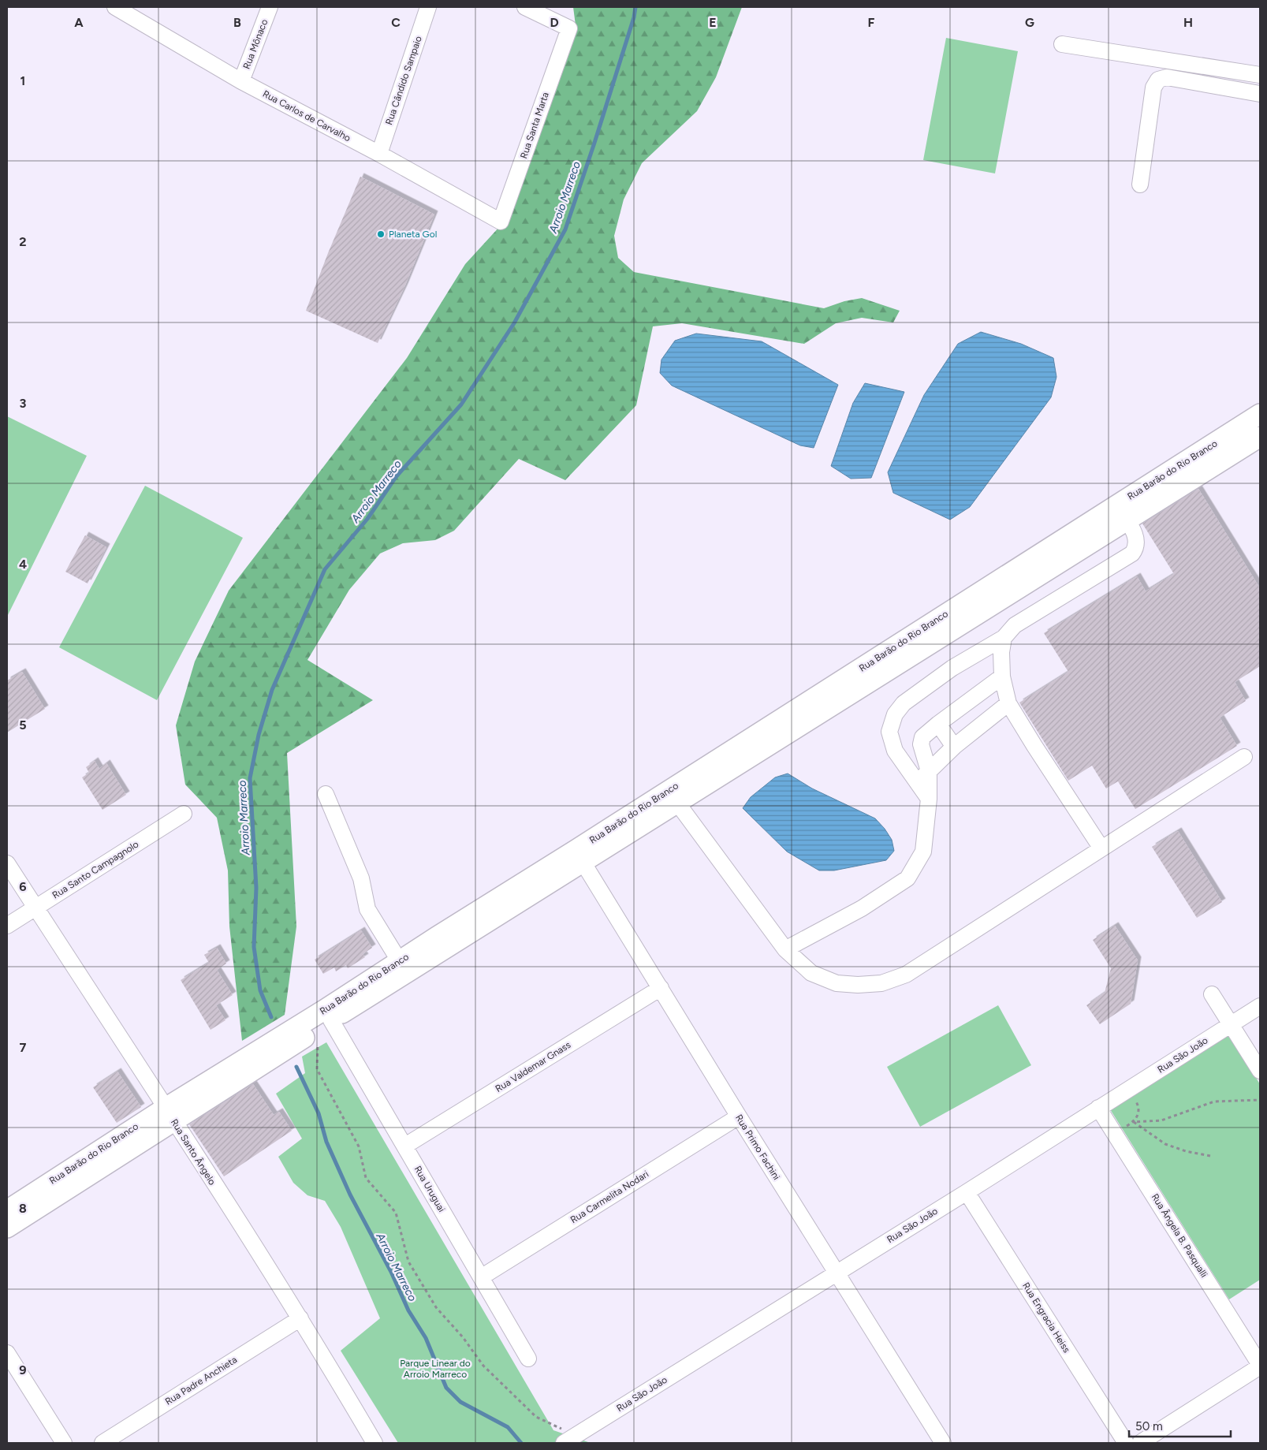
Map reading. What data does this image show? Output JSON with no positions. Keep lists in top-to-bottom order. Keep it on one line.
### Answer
{"streets":{"main road":["Rua Barão do Rio Branco"],"street":["Rua Mônaco","Rua Cândido Sampaio","Rua Carlos de Carvalho","Rua Santa Marta","Rua Santo Campagnolo","Rua São João","Rua Valdemar Gnass","Rua Primo Fachini","Rua Santo Ângelo","Rua Uruguai","Rua Carmelita Nodari","Rua Ângela B. Pasqualli","Rua Engracia Heiss","Rua Padre Anchieta"]},"crossings":[["Rua Mônaco","Rua Carlos de Carvalho"],["Rua Cândido Sampaio","Rua Carlos de Carvalho"],["Rua Carlos de Carvalho","Rua Santa Marta"],["Rua Barão do Rio Branco","Rua Primo Fachini"],["Rua Barão do Rio Branco","Rua Santo Ângelo"],["Rua Barão do Rio Branco","Rua Uruguai"],["Rua Santo Campagnolo","Rua Santo Ângelo"],["Rua São João","Rua Primo Fachini"],["Rua São João","Rua Ângela B. Pasqualli"],["Rua São João","Rua Engracia Heiss"],["Rua Valdemar Gnass","Rua Primo Fachini"],["Rua Valdemar Gnass","Rua Uruguai"],["Rua Primo Fachini","Rua Carmelita Nodari"],["Rua Santo Ângelo","Rua Padre Anchieta"],["Rua Uruguai","Rua Carmelita Nodari"]],"water":["Arroio Marreco"],"parks":["Parque Linear do Arroio Marreco"],"places":["Planeta Gol"],"scale_bar":"50 m","grid":{"columns":["A","B","C","D","E","F","G","H"],"rows":["1","2","3","4","5","6","7","8","9"]}}
